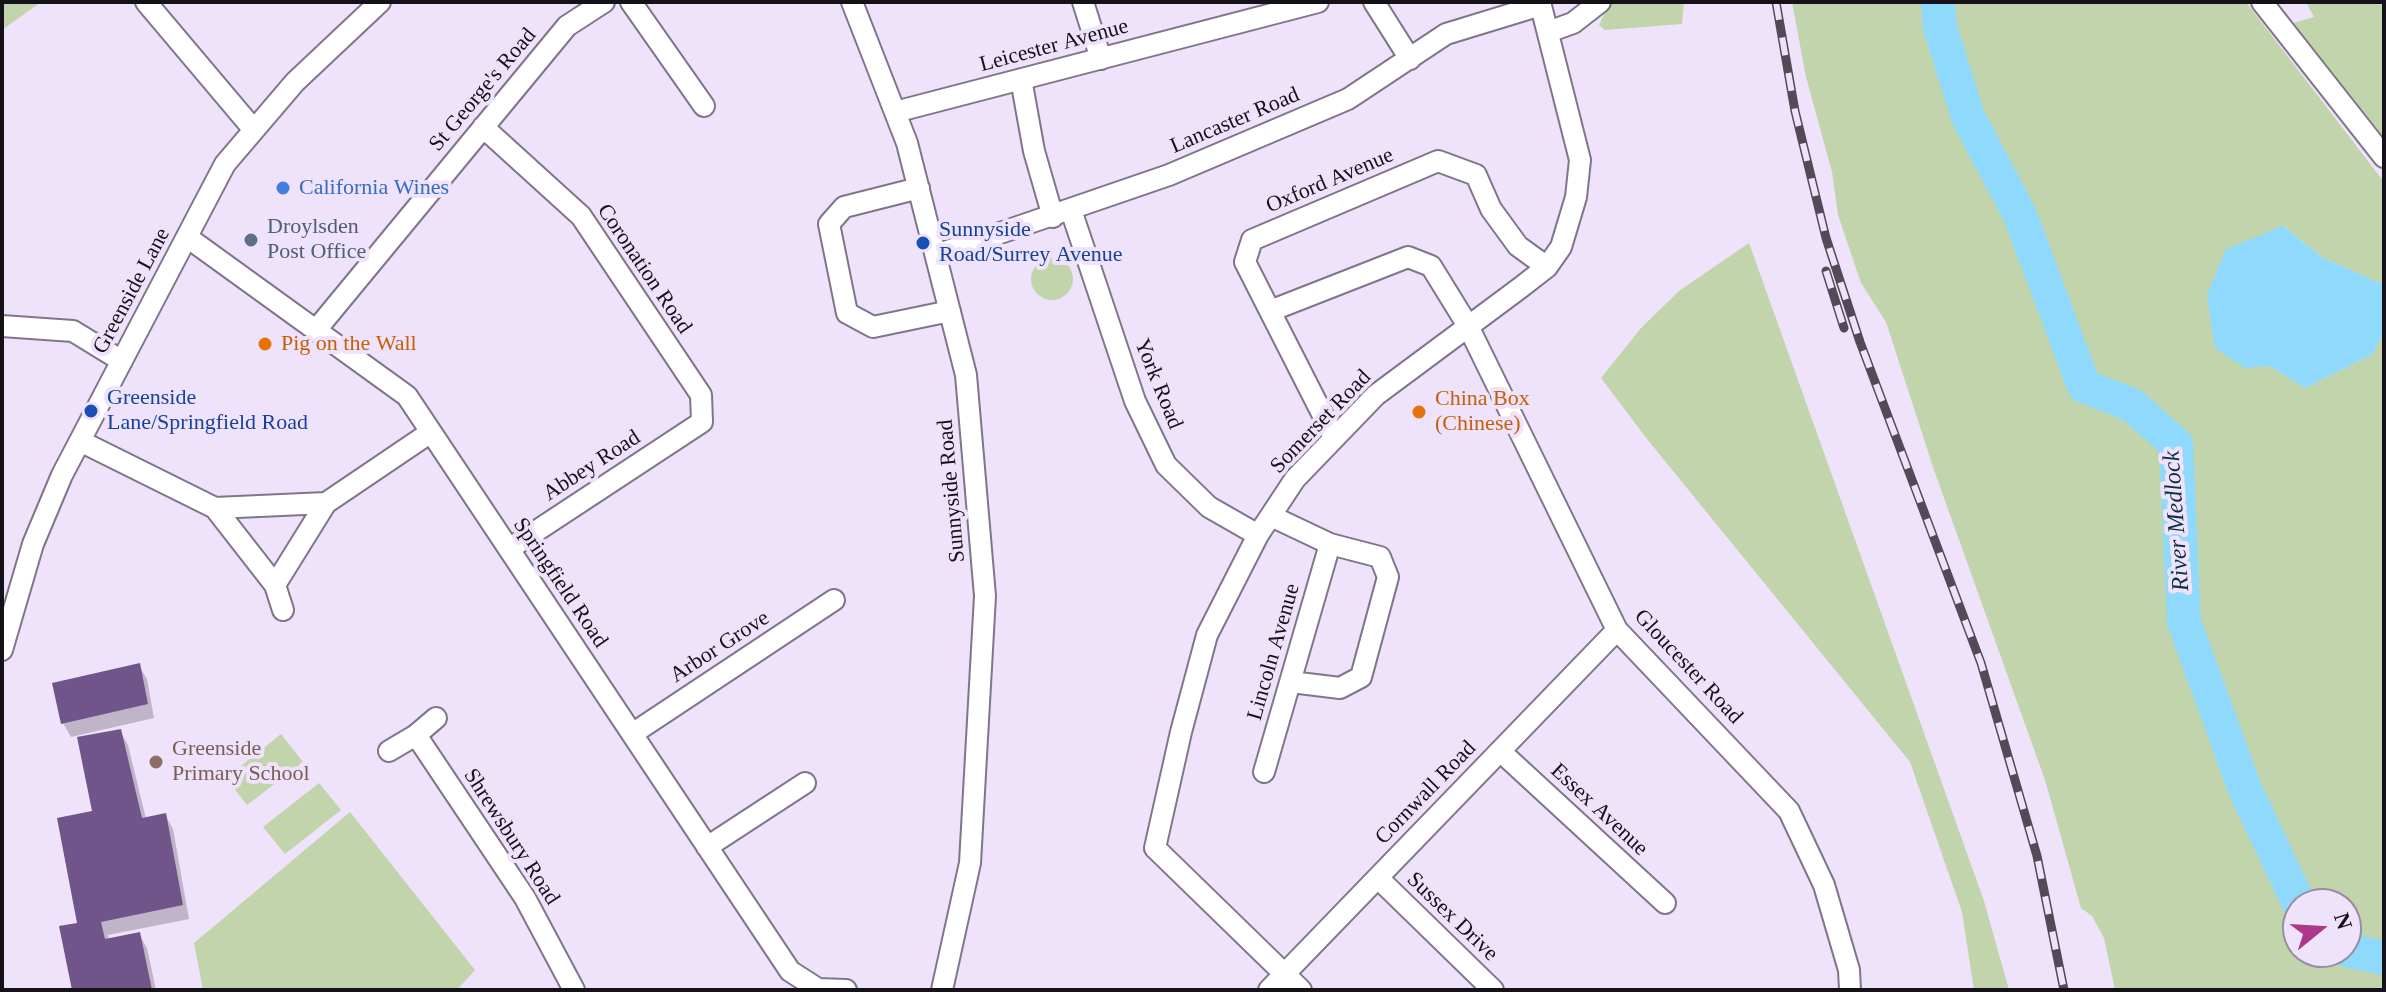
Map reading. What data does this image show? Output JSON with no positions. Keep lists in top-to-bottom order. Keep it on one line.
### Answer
{"streets":{"street":["Leicester Avenue","St George's Road","Lancaster Road","Oxford Avenue","Coronation Road","Greenside Lane","York Road","Somerset Road","Abbey Road","Sunnyside Road","Springfield Road","Arbor Grove","Lincoln Avenue","Gloucester Road","Cornwall Road","Essex Avenue","Shrewsbury Road","Sussex Drive"]},"crossings":[["Leicester Avenue","York Road"],["Leicester Avenue","Sunnyside Road"],["St George's Road","Coronation Road"],["St George's Road","Springfield Road"],["Lancaster Road","York Road"],["Lancaster Road","Somerset Road"],["Lancaster Road","Sunnyside Road"],["Oxford Avenue","Somerset Road"],["Oxford Avenue","Gloucester Road"],["Coronation Road","Abbey Road"],["Greenside Lane","Springfield Road"],["York Road","Somerset Road"],["Somerset Road","Gloucester Road"],["Somerset Road","Cornwall Road"],["Abbey Road","Springfield Road"],["Springfield Road","Arbor Grove"],["Gloucester Road","Cornwall Road"],["Cornwall Road","Essex Avenue"],["Cornwall Road","Sussex Drive"]],"water":["River Medlock"],"places":["California Wines","Droylsden Post Office","Sunnyside Road/Surrey Avenue","Pig on the Wall","Greenside Lane/Springfield Road","China Box (Chinese)","Greenside Primary School"],"north":"right"}
